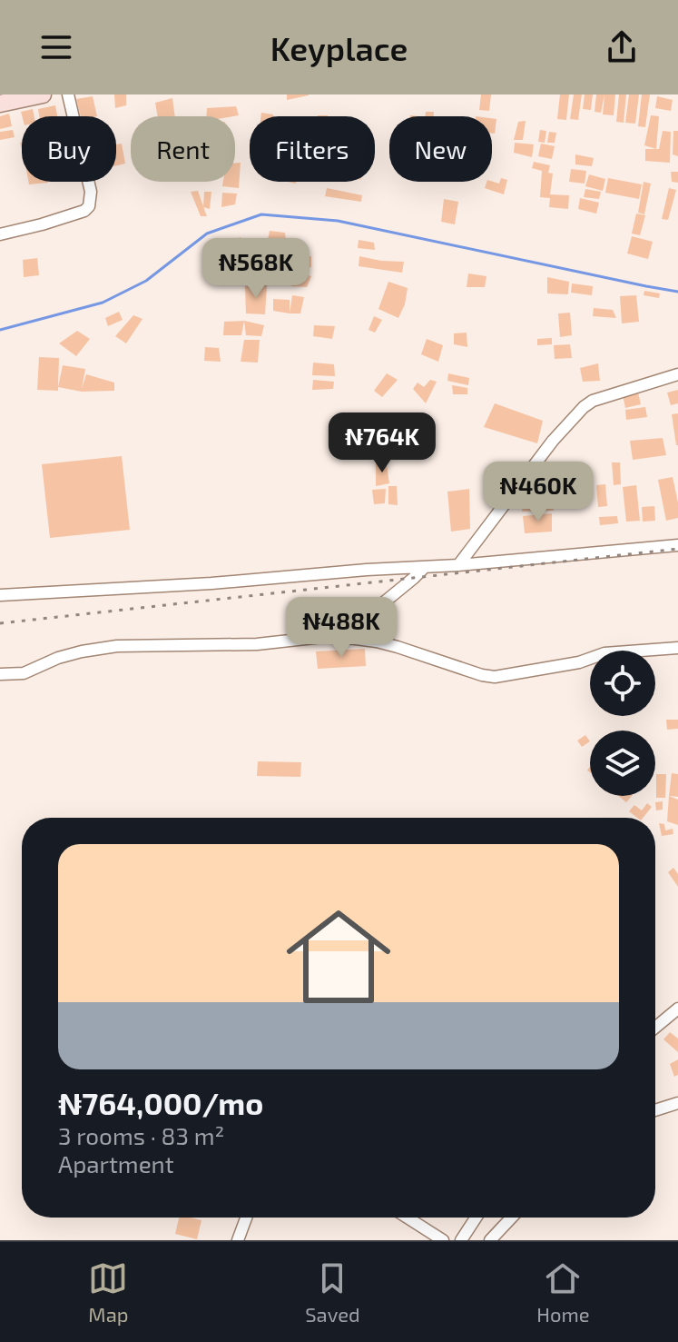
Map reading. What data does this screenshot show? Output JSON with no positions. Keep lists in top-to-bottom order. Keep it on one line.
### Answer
{"page":{"header":"Keyplace","chip":["Buy","Rent","Filters","New"],"price":["₦568K","₦764K","₦460K","₦488K"],"list":[{"name":"₦764,000/mo","note":"3 rooms · 83 m² · Apartment"}],"tabs":["Map","Saved","Home"]}}
